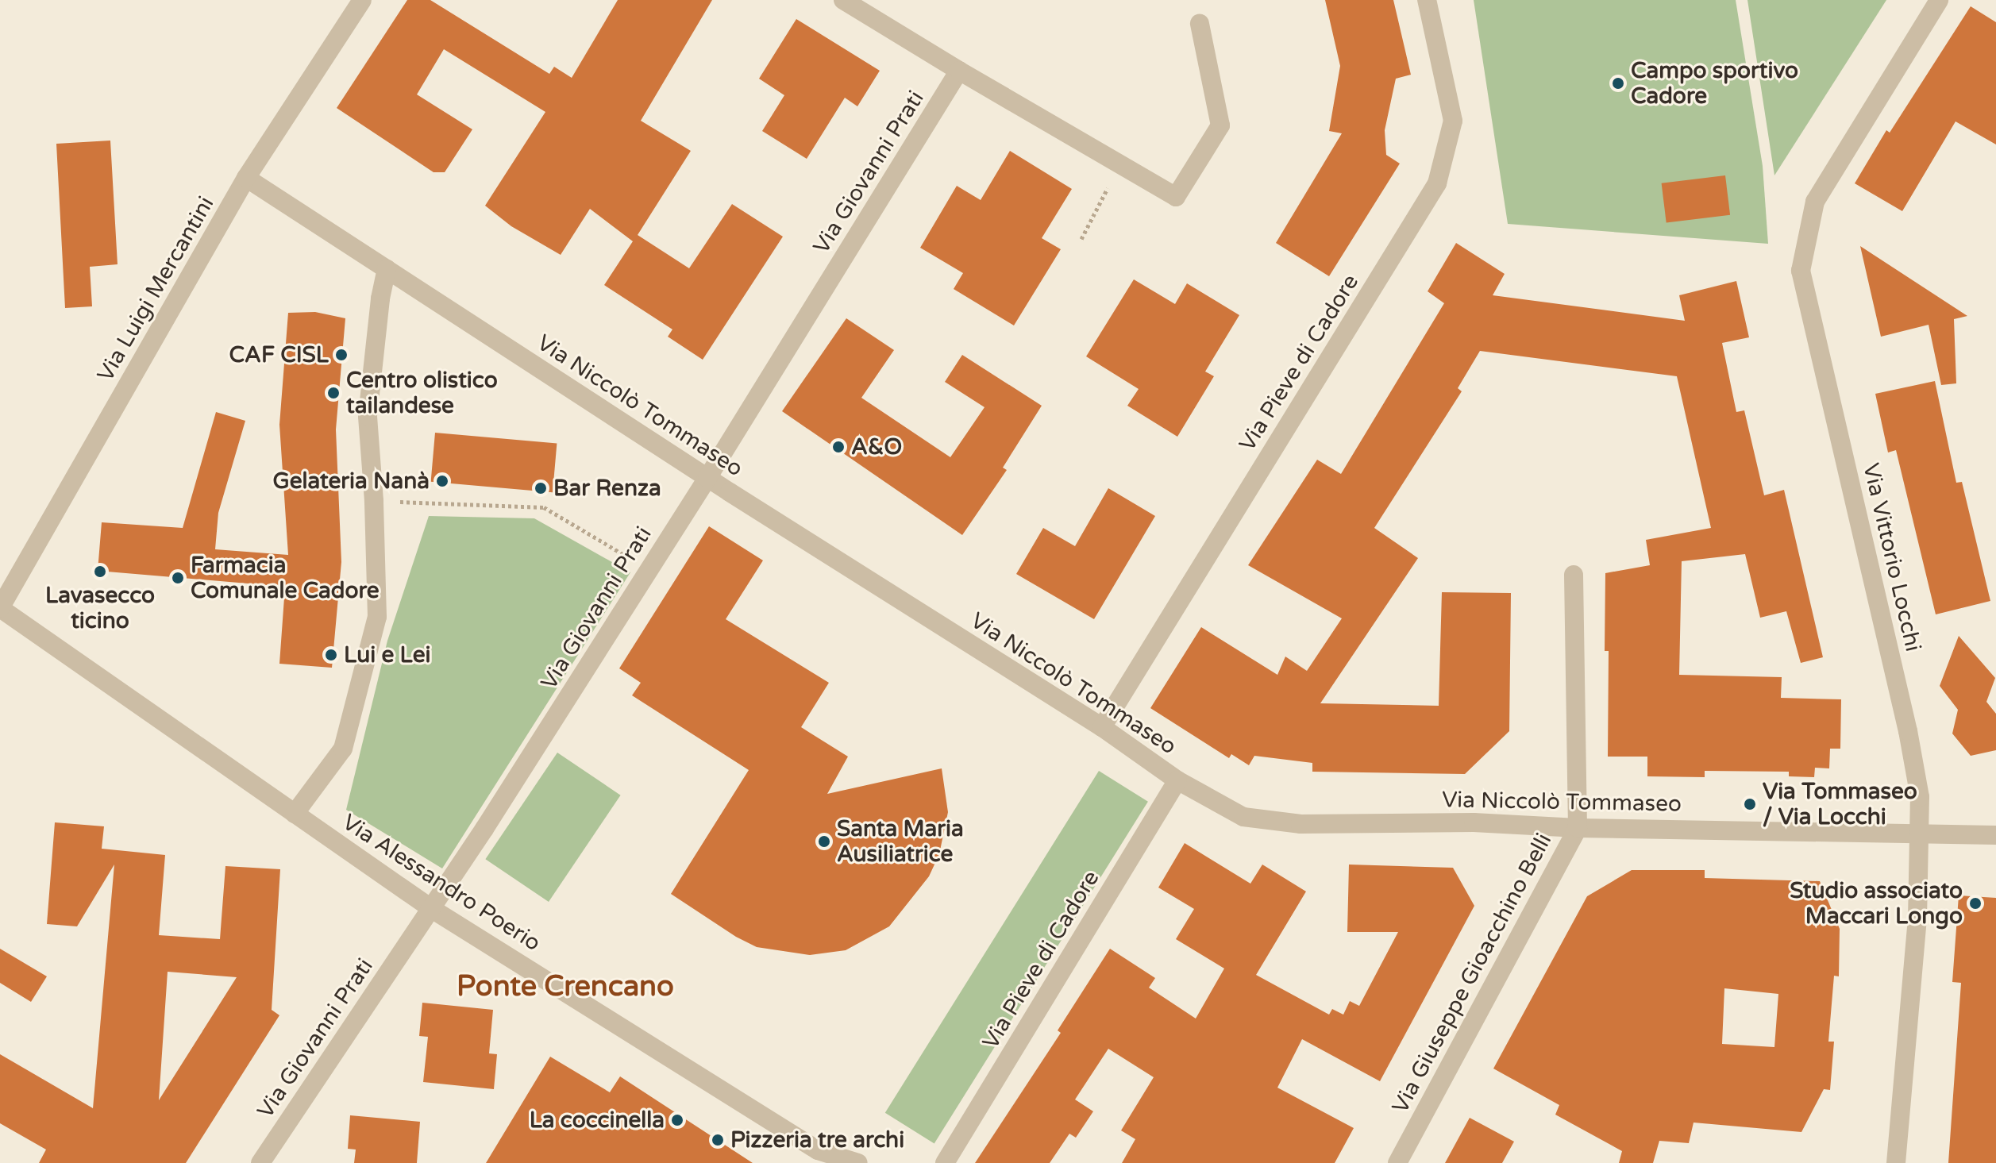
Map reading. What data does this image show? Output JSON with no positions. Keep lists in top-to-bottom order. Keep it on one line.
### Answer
{"streets":{"street":["Via Giovanni Prati","Via Luigi Mercantini","Via Pieve di Cadore","Via Niccolò Tommaseo","Via Vittorio Locchi","Via Alessandro Poerio","Via Giuseppe Gioacchino Belli"]},"crossings":[["Via Giovanni Prati","Via Niccolò Tommaseo"],["Via Giovanni Prati","Via Alessandro Poerio"],["Via Luigi Mercantini","Via Niccolò Tommaseo"],["Via Luigi Mercantini","Via Alessandro Poerio"],["Via Pieve di Cadore","Via Niccolò Tommaseo"],["Via Niccolò Tommaseo","Via Vittorio Locchi"],["Via Niccolò Tommaseo","Via Giuseppe Gioacchino Belli"]],"districts":["Ponte Crencano"],"places":["Campo sportivo Cadore","CAF CISL","Centro olistico tailandese","A&O","Gelateria Nanà","Bar Renza","Lavasecco ticino","Farmacia Comunale Cadore","Lui e Lei","Via Tommaseo / Via Locchi","Santa Maria Ausiliatrice","Studio associato Maccari Longo","La coccinella","Pizzeria tre archi"]}
